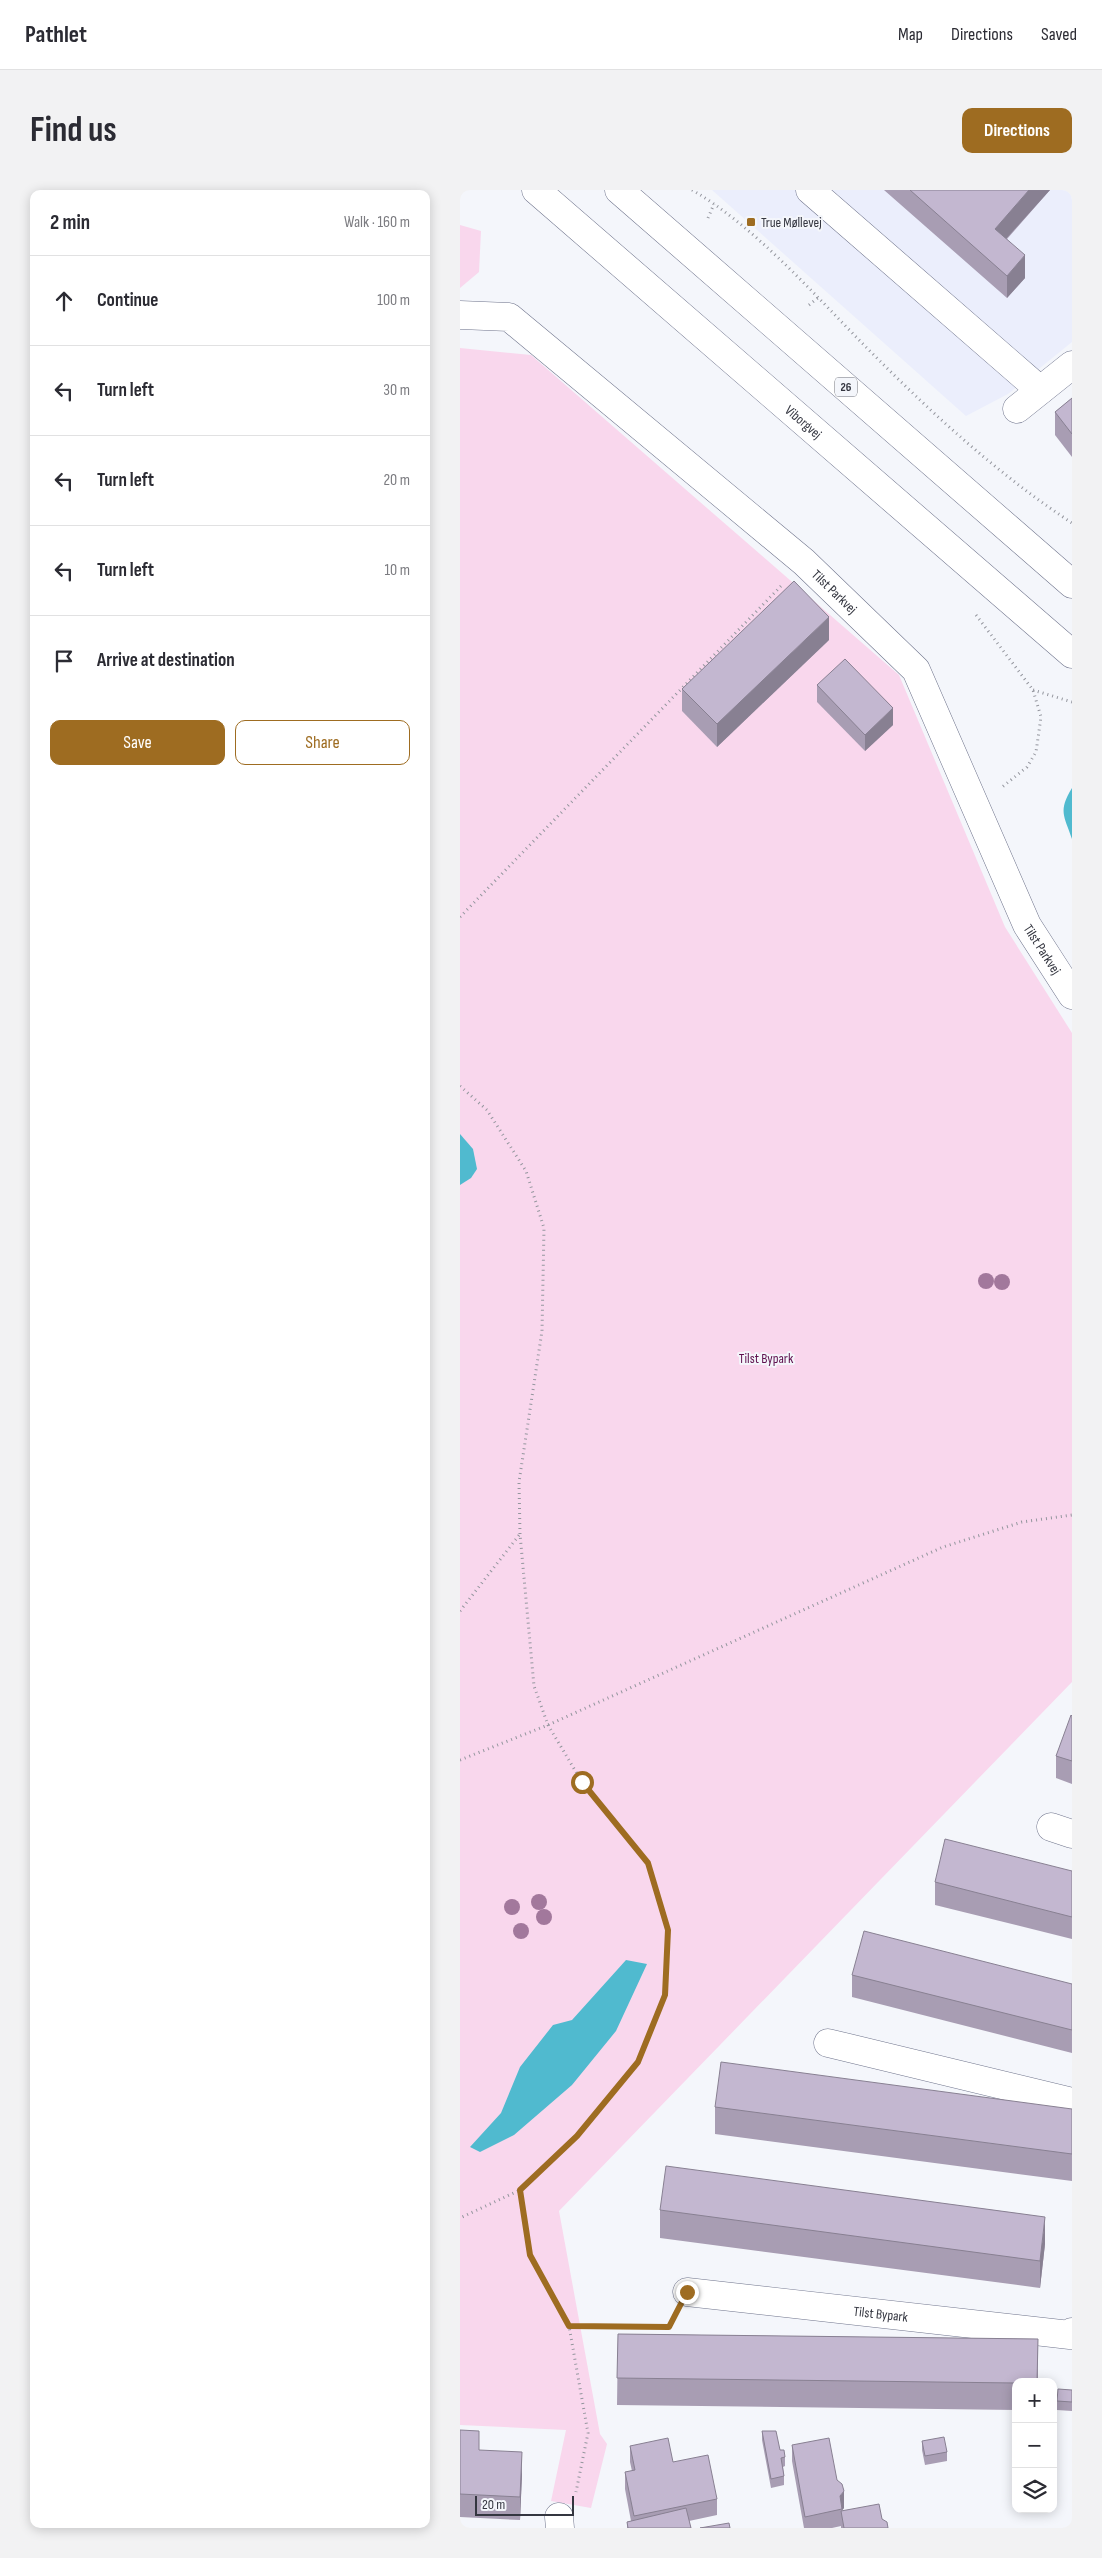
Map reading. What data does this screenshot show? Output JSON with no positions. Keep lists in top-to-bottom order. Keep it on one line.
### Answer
{"streets":{"street":["26","Viborgvej","Tilst Parkvej","Tilst Bypark"]},"parks":["Tilst Bypark"],"places":{"transit":["True Møllevej"]},"scale_bar":"20 m","page":{"header":"Pathlet","nav":["Map","Directions","Saved"],"buttons":["Directions",["Save","Share"]],"title":"Find us","heading":["2 min","Walk · 160 m"],"list":[["Continue","100 m"],["Turn left","30 m"],["Turn left","20 m"],["Turn left","10 m"],"Arrive at destination"],"map_buttons":["+","−"],"scale":"20 m"}}
